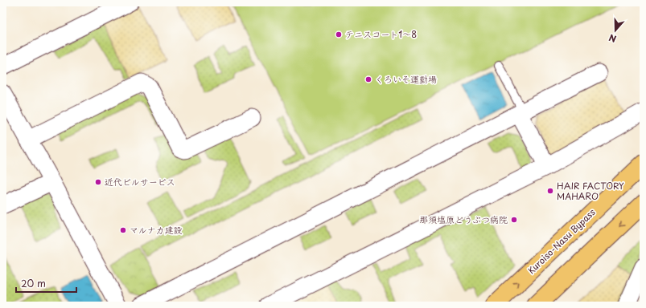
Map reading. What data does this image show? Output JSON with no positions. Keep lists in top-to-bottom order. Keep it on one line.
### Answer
{"streets":{"main road":["Kuroiso-Nasu Bypass"]},"places":["テニスコート1～8","くろいそ運動場","近代ビルサービス","HAIR FACTORY MAHARO","那須塩原どうぶつ病院","マルナカ建設"],"scale_bar":"20 m","north":"bottom"}
